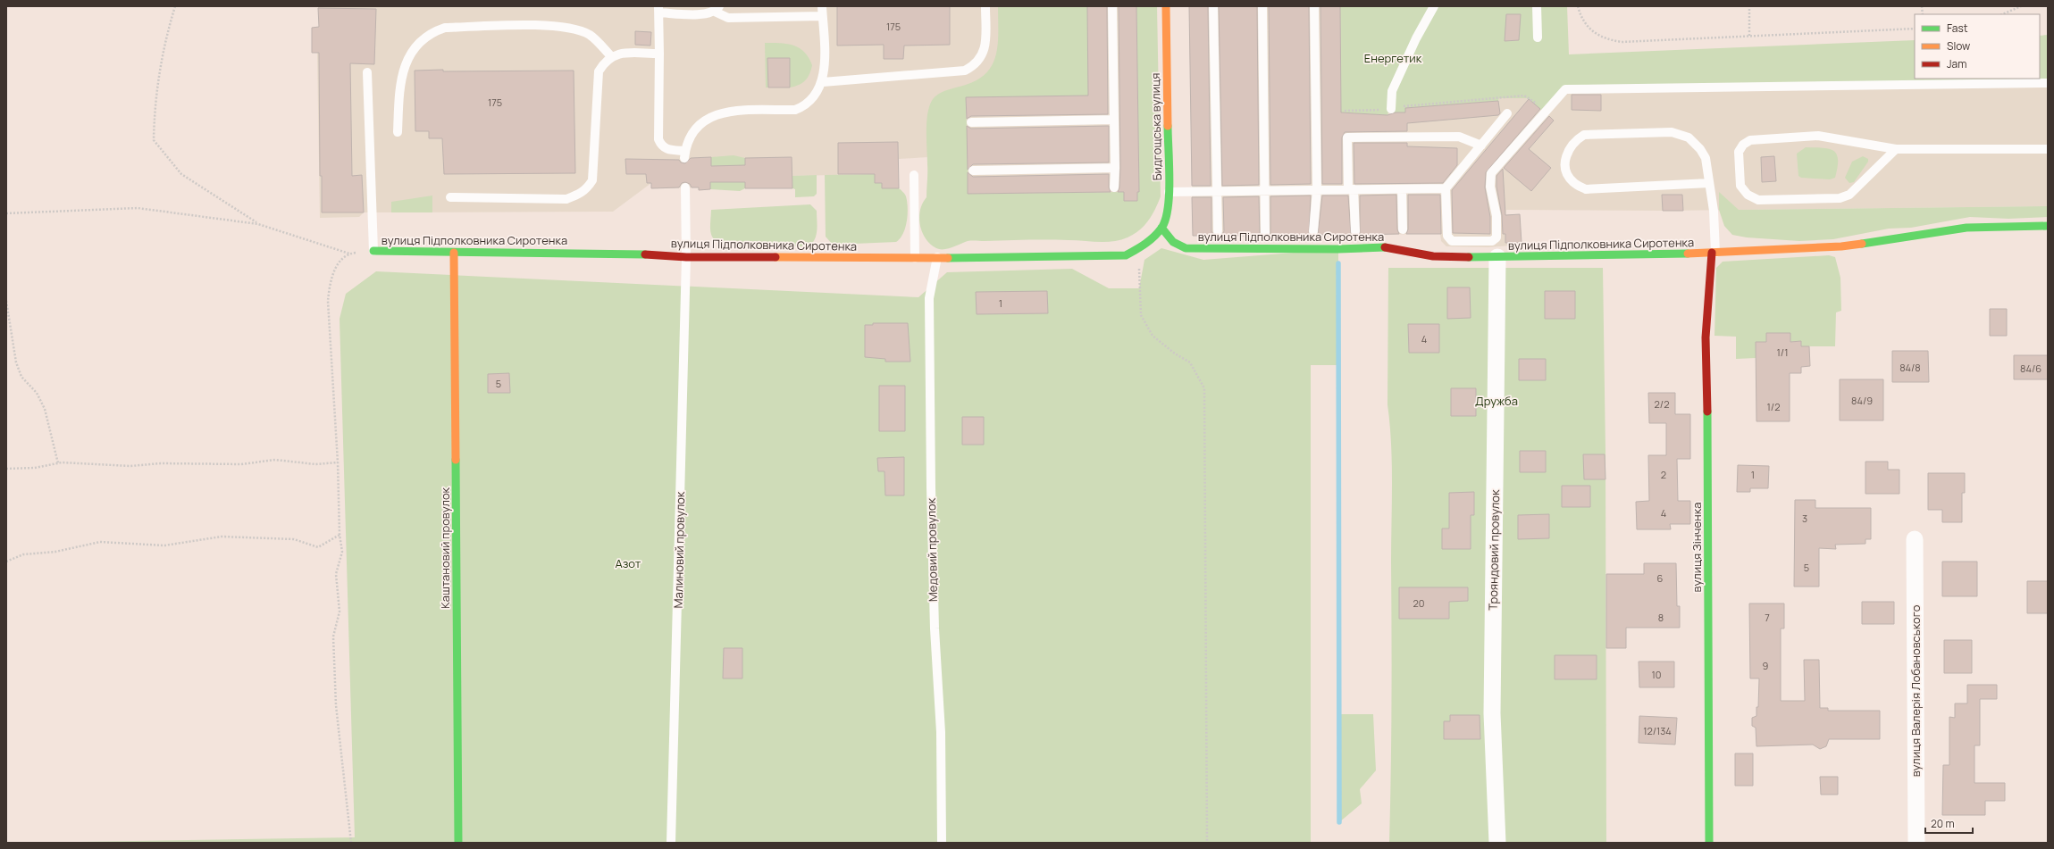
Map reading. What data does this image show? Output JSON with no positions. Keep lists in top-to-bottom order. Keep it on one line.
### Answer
{"streets":{"street":["Бидгощська вулиця","вулиця Підполковника Сиротенка","вулиця Зінченка","Каштановий провулок","Трояндовий провулок","вулиця Валерія Лобановського"],"lane":["Малиновий провулок","Медовий провулок"]},"crossings":[["Бидгощська вулиця","вулиця Підполковника Сиротенка"],["вулиця Підполковника Сиротенка","вулиця Зінченка"],["вулиця Підполковника Сиротенка","Каштановий провулок"],["вулиця Підполковника Сиротенка","Малиновий провулок"],["вулиця Підполковника Сиротенка","Медовий провулок"],["вулиця Підполковника Сиротенка","Трояндовий провулок"]],"parks":["Енергетик","Дружба","Азот"],"house_numbers":["175","175","1","4","1/1","84/8","84/6","5","84/9","2/2","1/2","2","1","4","3","5","6","20","8","7","9","10","12/134"],"legend":["Fast","Slow","Jam"],"scale_bar":"20 m"}
